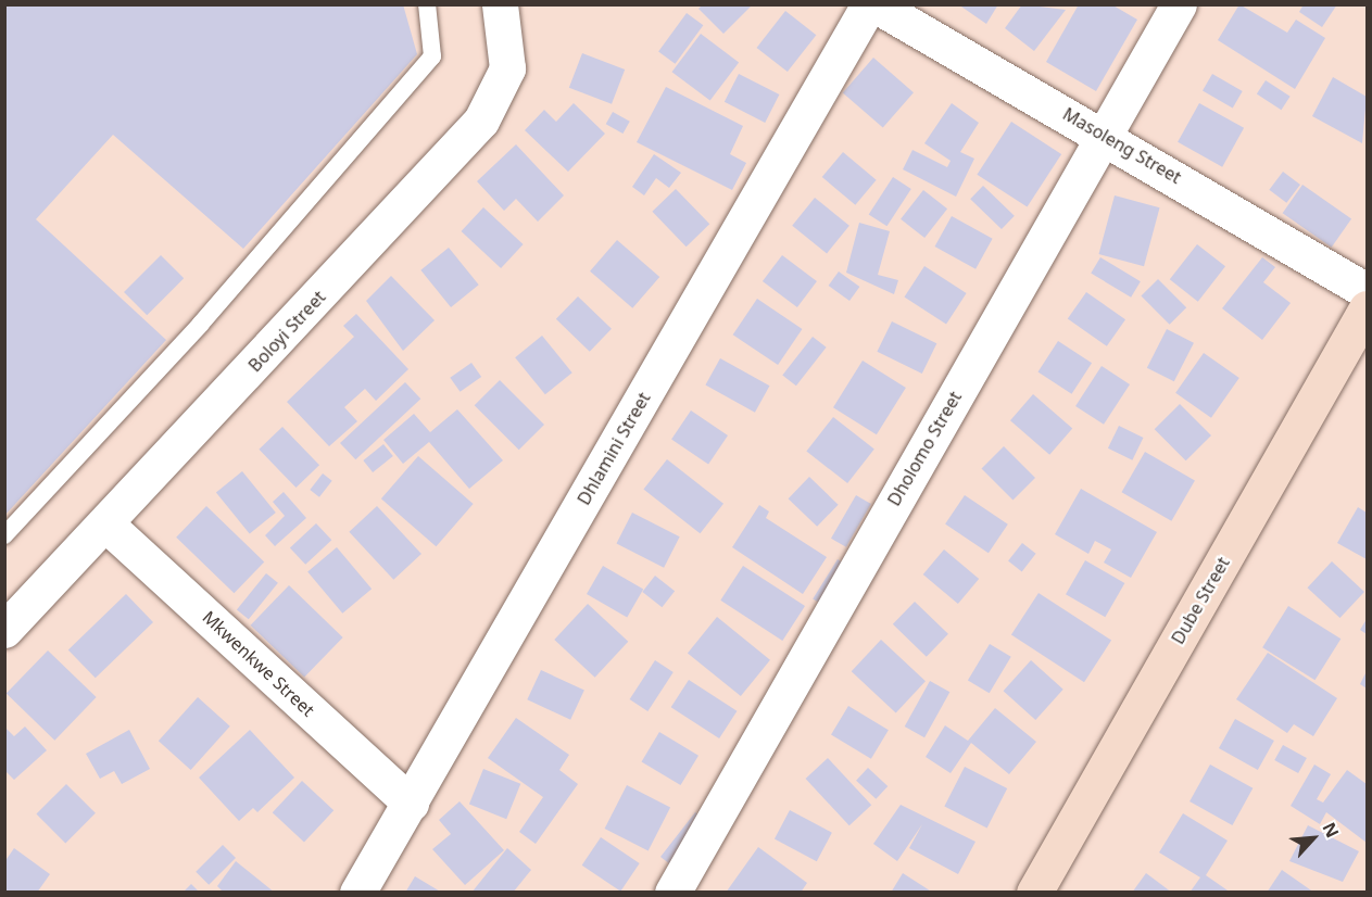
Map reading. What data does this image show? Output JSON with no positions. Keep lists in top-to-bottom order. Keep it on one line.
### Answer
{"streets":{"street":["Masoleng Street","Boloyi Street","Dhlamini Street","Dholomo Street","Dube Street","Mkwenkwe Street"]},"crossings":[["Masoleng Street","Dhlamini Street"],["Masoleng Street","Dholomo Street"],["Boloyi Street","Mkwenkwe Street"],["Dhlamini Street","Mkwenkwe Street"]],"north":"top right"}
